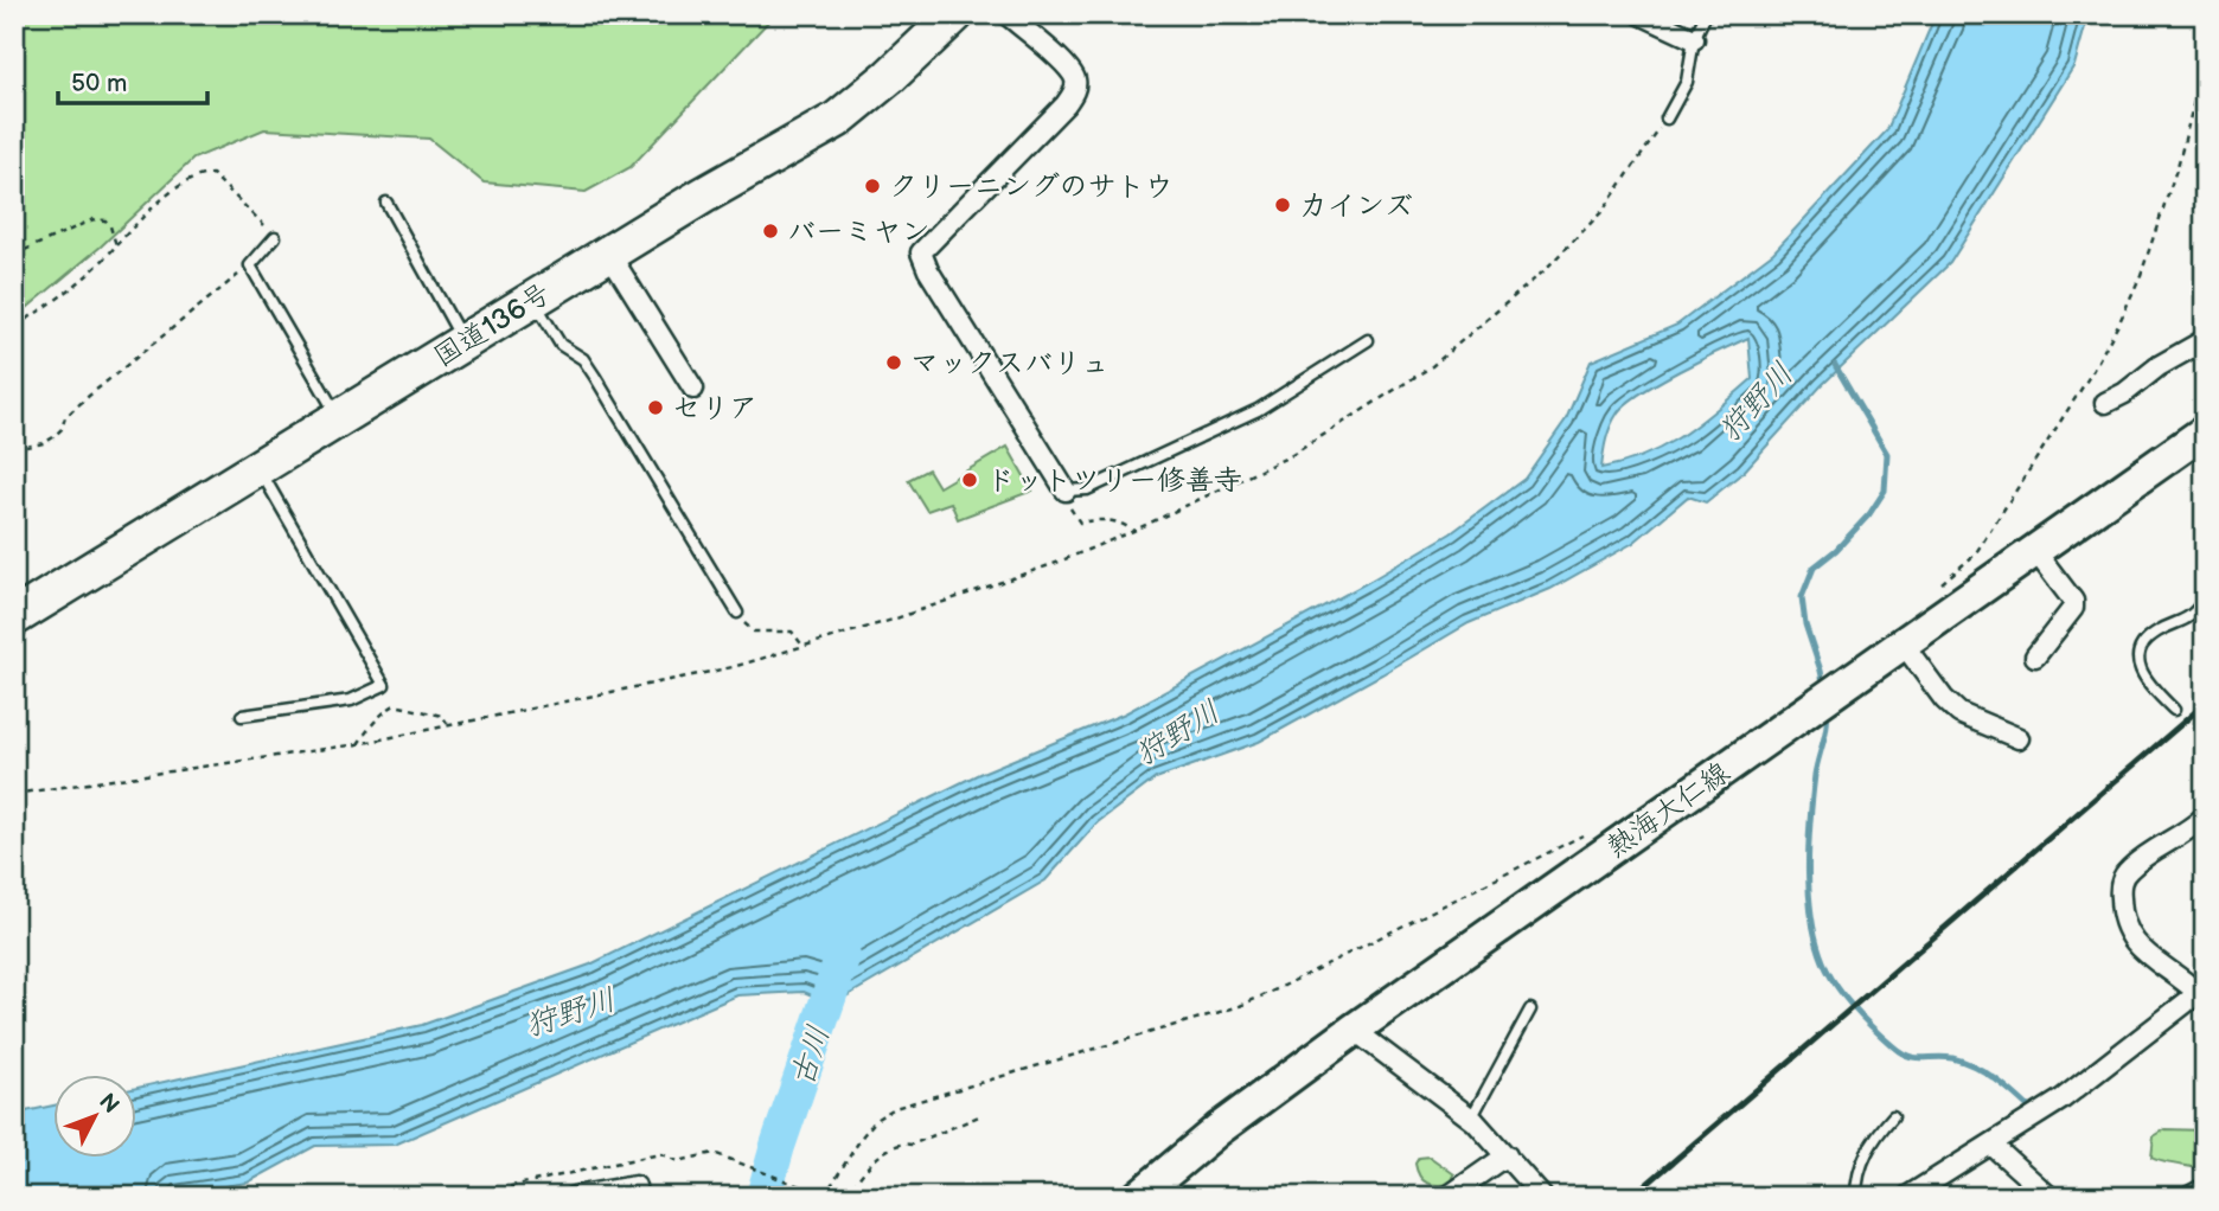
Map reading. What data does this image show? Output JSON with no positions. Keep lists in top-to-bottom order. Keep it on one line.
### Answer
{"streets":{"highway":["国道136号"],"main road":["熱海大仁線"]},"water":["狩野川","古川"],"places":["クリーニングのサトウ","カインズ","バーミヤン","マックスバリュ","セリア","ドットツリー修善寺"],"scale_bar":"50 m","north":"top right"}
